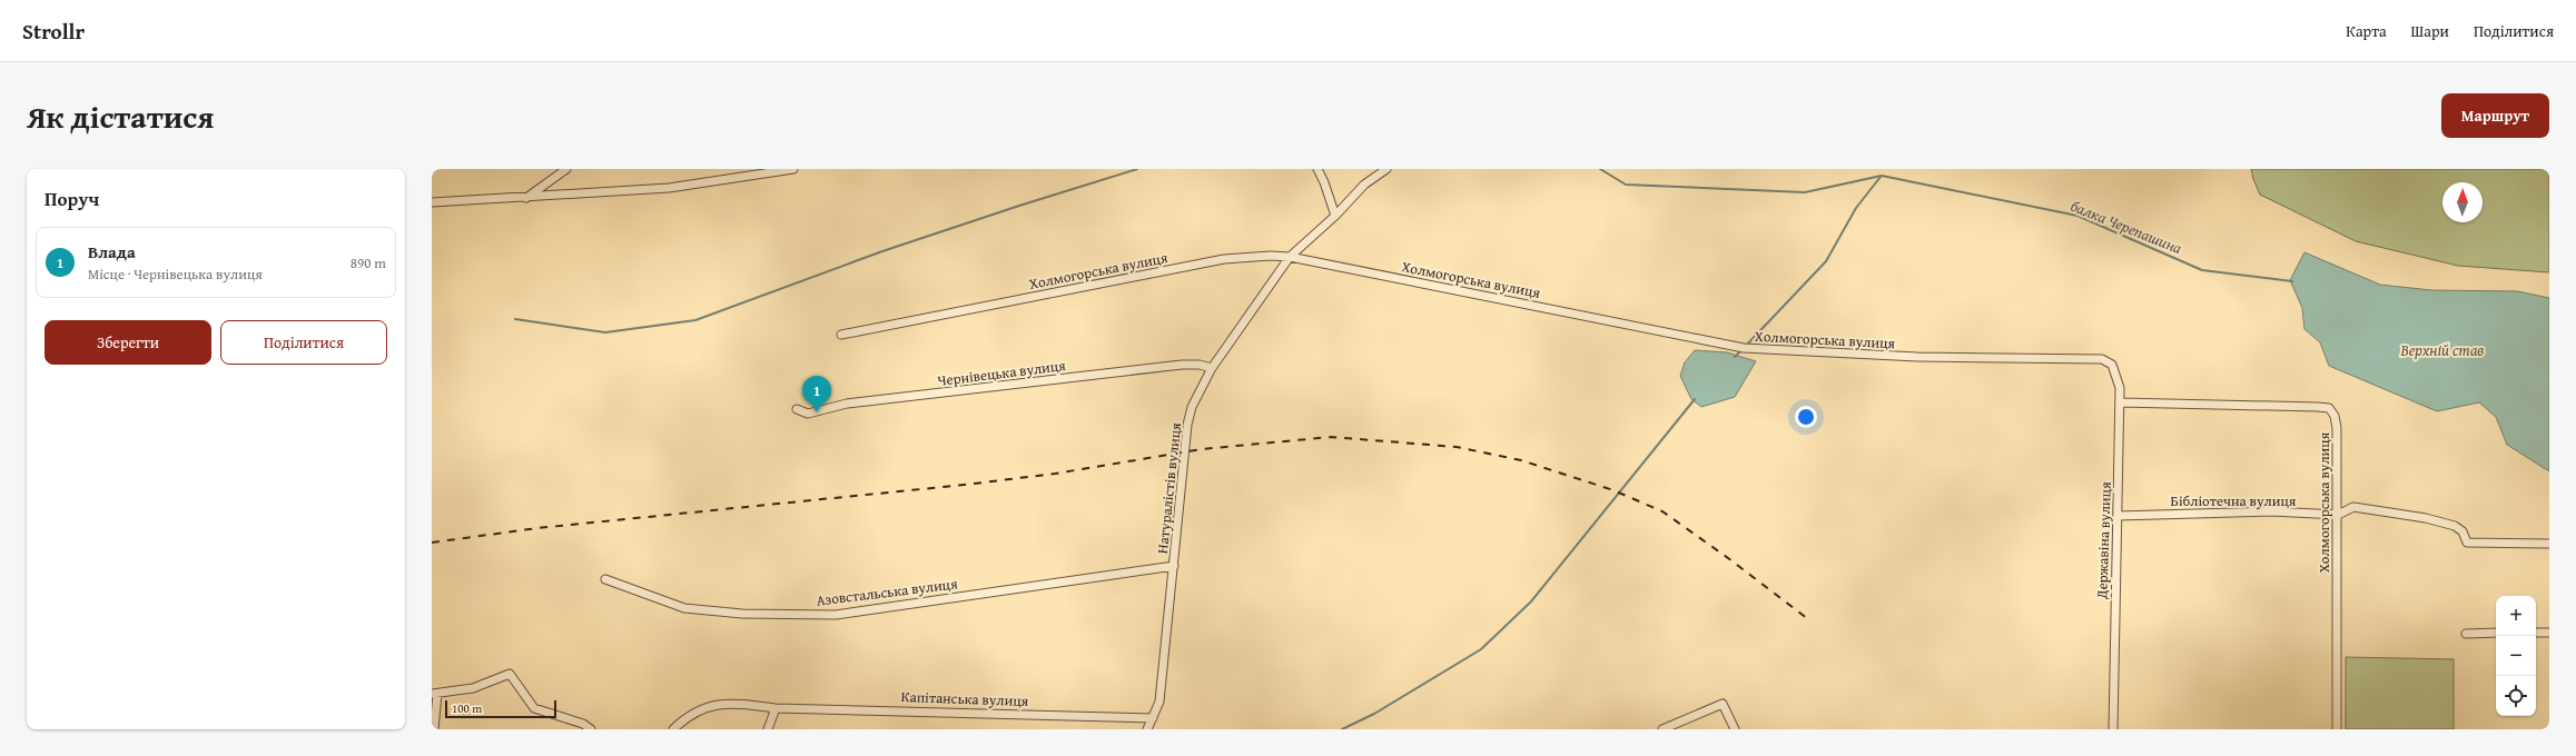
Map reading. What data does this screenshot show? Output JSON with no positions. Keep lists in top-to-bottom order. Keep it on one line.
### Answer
{"streets":{"street":["Холмогорська вулиця","Чернівецька вулиця","Натуралістів вулиця","Бібліотечна вулиця","Державіна вулиця","Азовстальська вулиця","Капітанська вулиця"]},"crossings":[["Холмогорська вулиця","Натуралістів вулиця"],["Холмогорська вулиця","Бібліотечна вулиця"],["Холмогорська вулиця","Державіна вулиця"],["Чернівецька вулиця","Натуралістів вулиця"],["Натуралістів вулиця","Азовстальська вулиця"],["Натуралістів вулиця","Капітанська вулиця"],["Бібліотечна вулиця","Державіна вулиця"]],"water":["балка Черепашина","Верхній став"],"scale_bar":"100 m","north":"top","page":{"header":"Strollr","nav":["Карта","Шари","Поділитися"],"title":"Як дістатися","buttons":["Маршрут",["Зберегти","Поділитися"]],"heading":"Поруч","list":[{"mark":"1","name":"Влада","note":"Місце · Чернівецька вулиця","value":"890 m"}],"pins":"1","map_buttons":["+","−"],"scale":"100 m"}}
